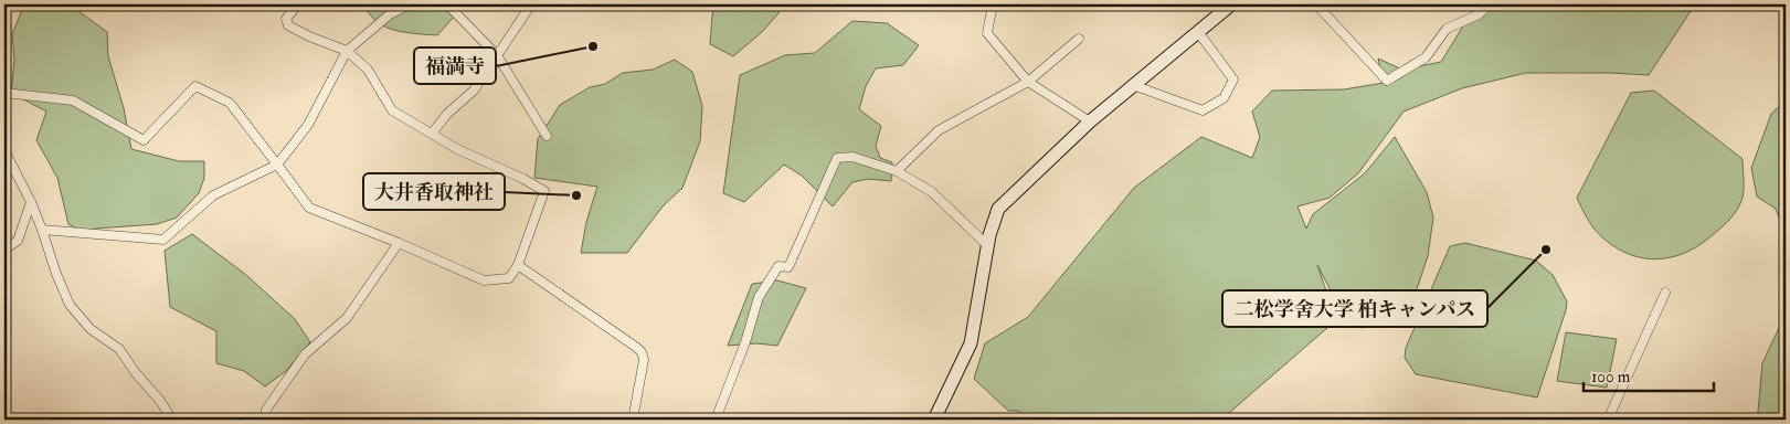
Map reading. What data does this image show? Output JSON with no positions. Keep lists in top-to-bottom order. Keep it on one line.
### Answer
{"places":["福満寺","大井香取神社","二松学舍大学 柏キャンパス"],"scale_bar":"100 m"}
